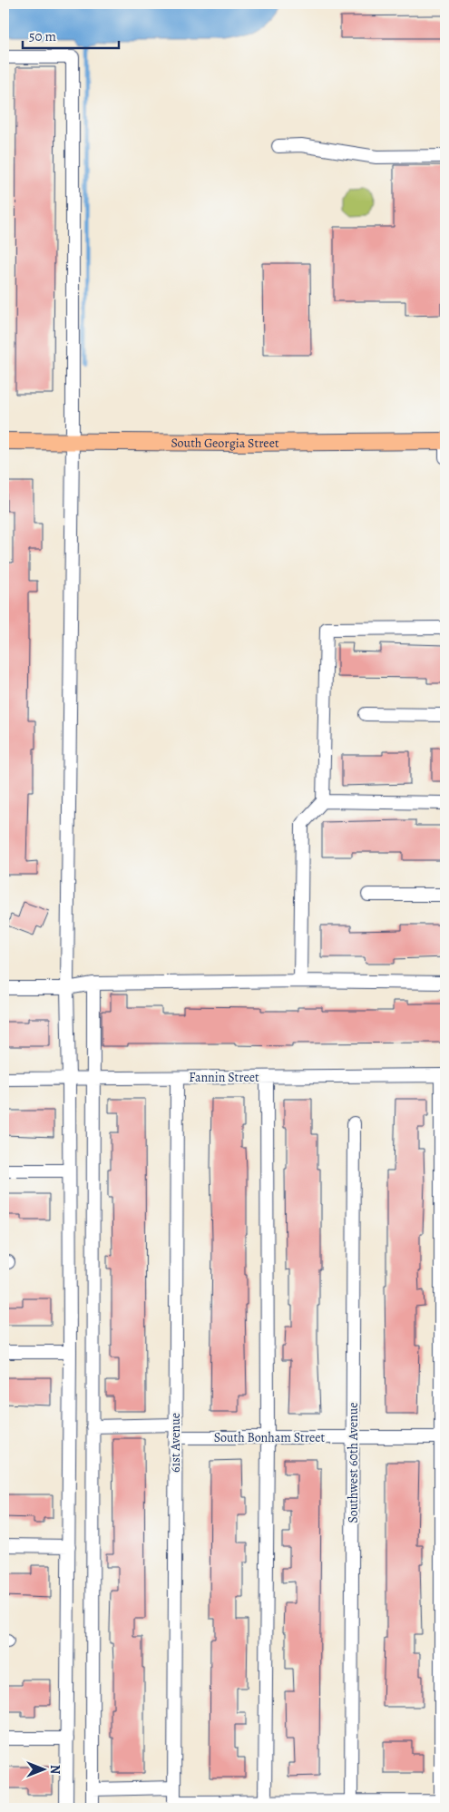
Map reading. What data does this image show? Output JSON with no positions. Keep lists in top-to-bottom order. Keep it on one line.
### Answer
{"streets":{"main road":["South Georgia Street"],"street":["Fannin Street","South Bonham Street","61st Avenue","Southwest 60th Avenue"]},"crossings":[["Fannin Street","61st Avenue"],["South Bonham Street","61st Avenue"],["South Bonham Street","Southwest 60th Avenue"]],"scale_bar":"50 m","north":"right"}
